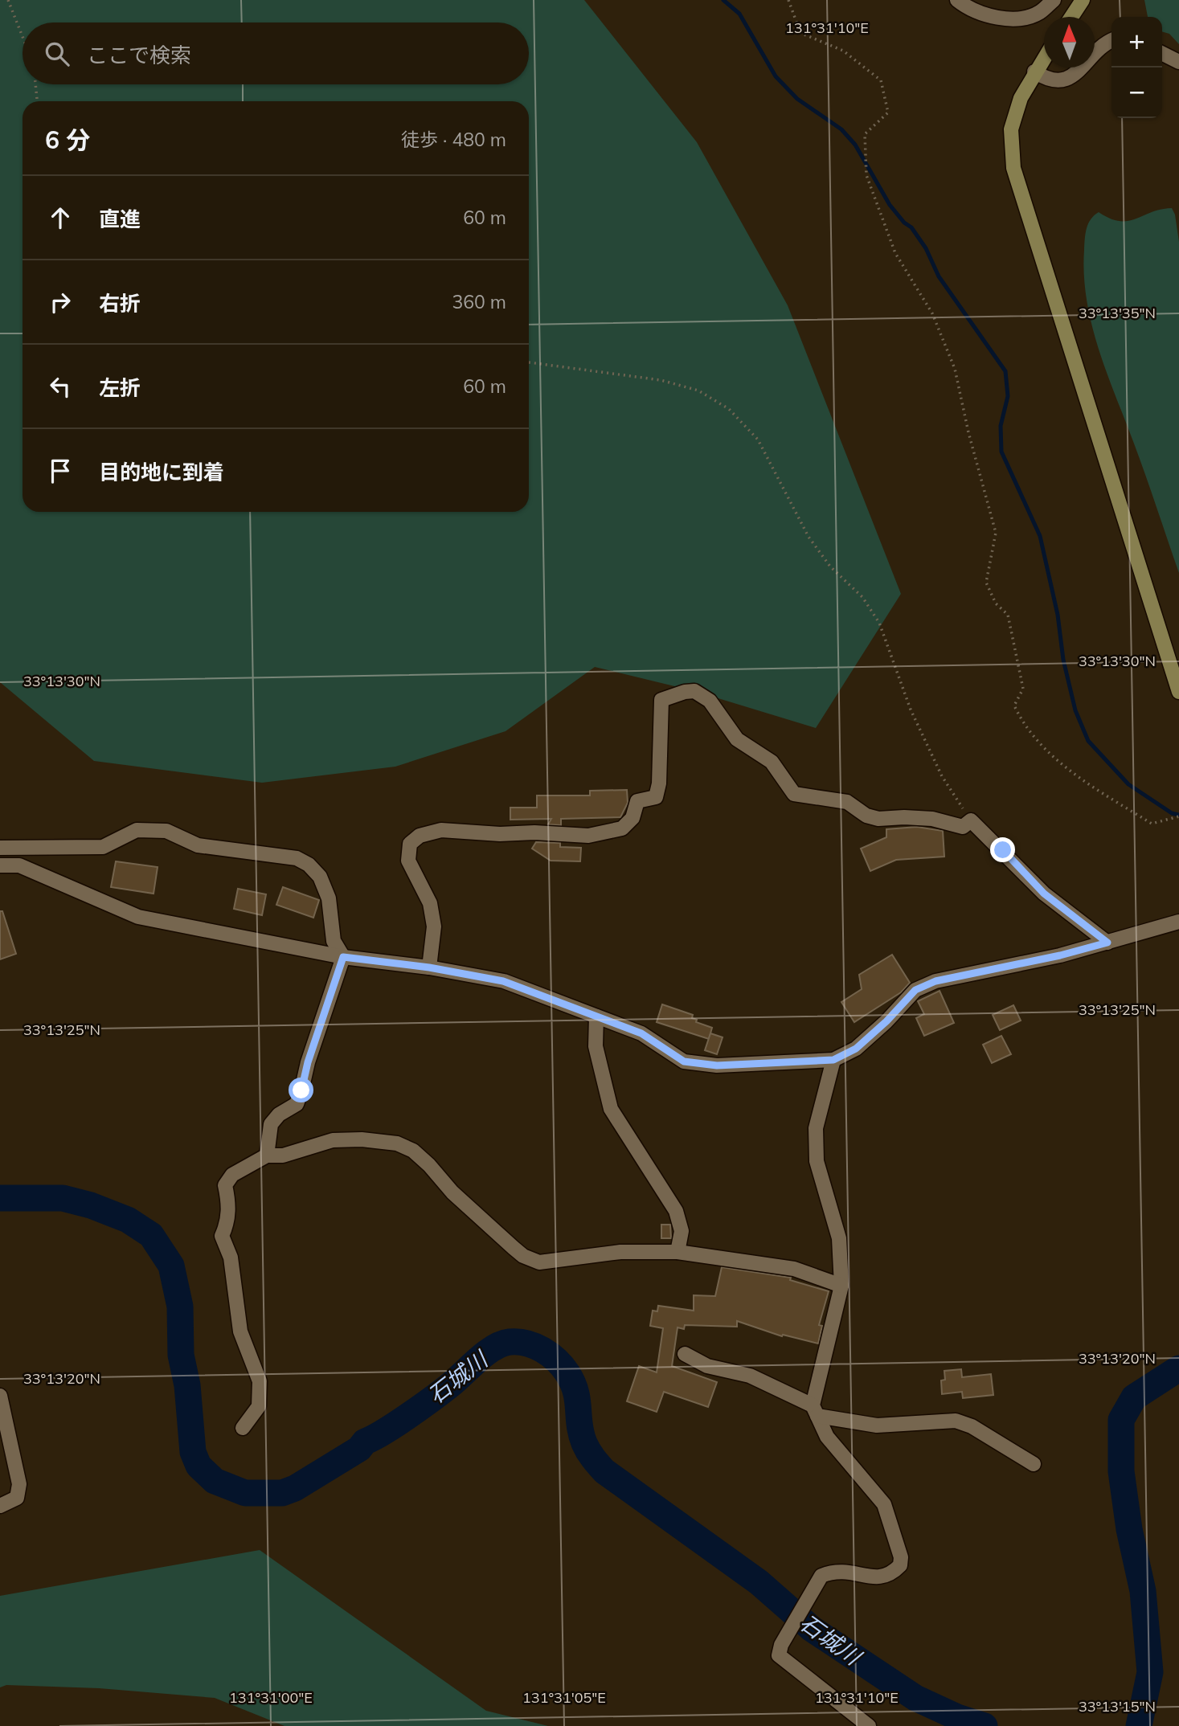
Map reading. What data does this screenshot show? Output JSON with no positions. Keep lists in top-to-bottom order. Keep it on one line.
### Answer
{"water":["石城川"],"north":"top","page":{"map_buttons":["+","−"],"search":"ここで検索","heading":["6 分","徒歩 · 480 m"],"list":[["直進","60 m"],["右折","360 m"],["左折","60 m"],"目的地に到着"]},"coordinates":["131°31'10\"E","33°13'35\"N","33°13'30\"N","33°13'25\"N","33°13'20\"N","131°31'00\"E","131°31'05\"E","33°13'15\"N"]}
